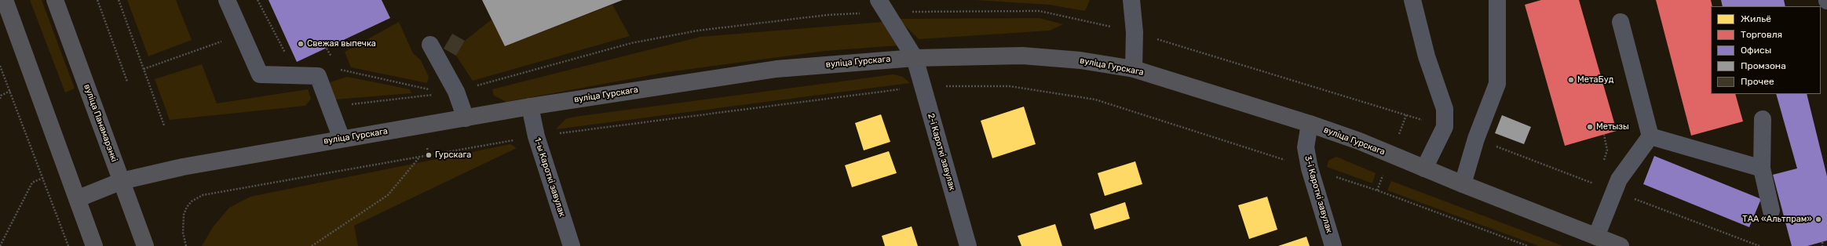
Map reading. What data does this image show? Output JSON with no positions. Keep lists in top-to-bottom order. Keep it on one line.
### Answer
{"streets":{"main road":["вуліца Гурскага","вуліца Панамарэнкі"],"street":["2-і Кароткі завулак","1-ы Кароткі завулак","3-і Кароткі завулак"]},"crossings":[["вуліца Гурскага","вуліца Панамарэнкі"],["вуліца Гурскага","2-і Кароткі завулак"],["вуліца Гурскага","1-ы Кароткі завулак"],["вуліца Гурскага","3-і Кароткі завулак"]],"places":["Свежая выпечка","МетаБуд","Метызы","Гурскага","ТАА «Альтпрам»"],"legend":["Жильё","Торговля","Офисы","Промзона","Прочее"]}
